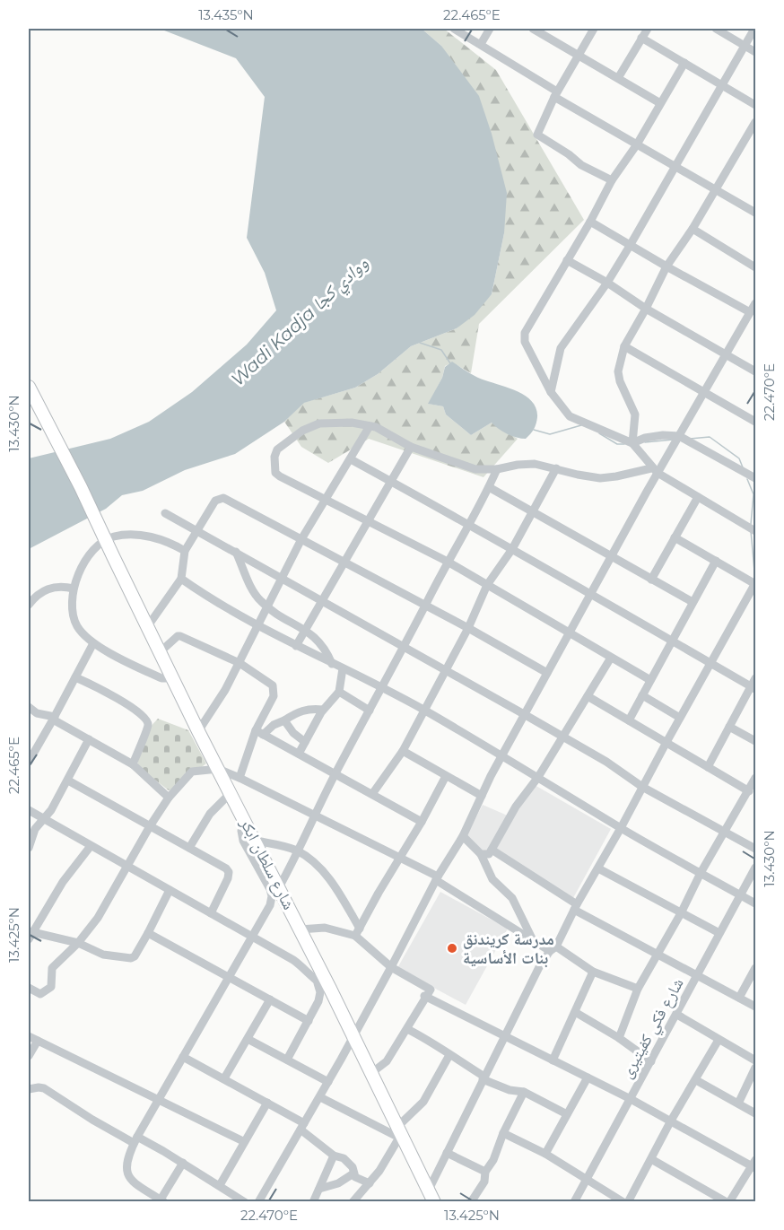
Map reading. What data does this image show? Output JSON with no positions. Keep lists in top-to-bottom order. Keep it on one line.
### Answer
{"streets":{"highway":["شارع سلطان ابكر"],"street":["شارع فكي كفيتيرى"]},"water":["Wadi Kadja ووادي كجا"],"places":["مدرسة كريندنق بنات الأساسية"],"coordinates":["13.435°N","22.465°E","22.470°E","13.430°N","13.425°N"]}
